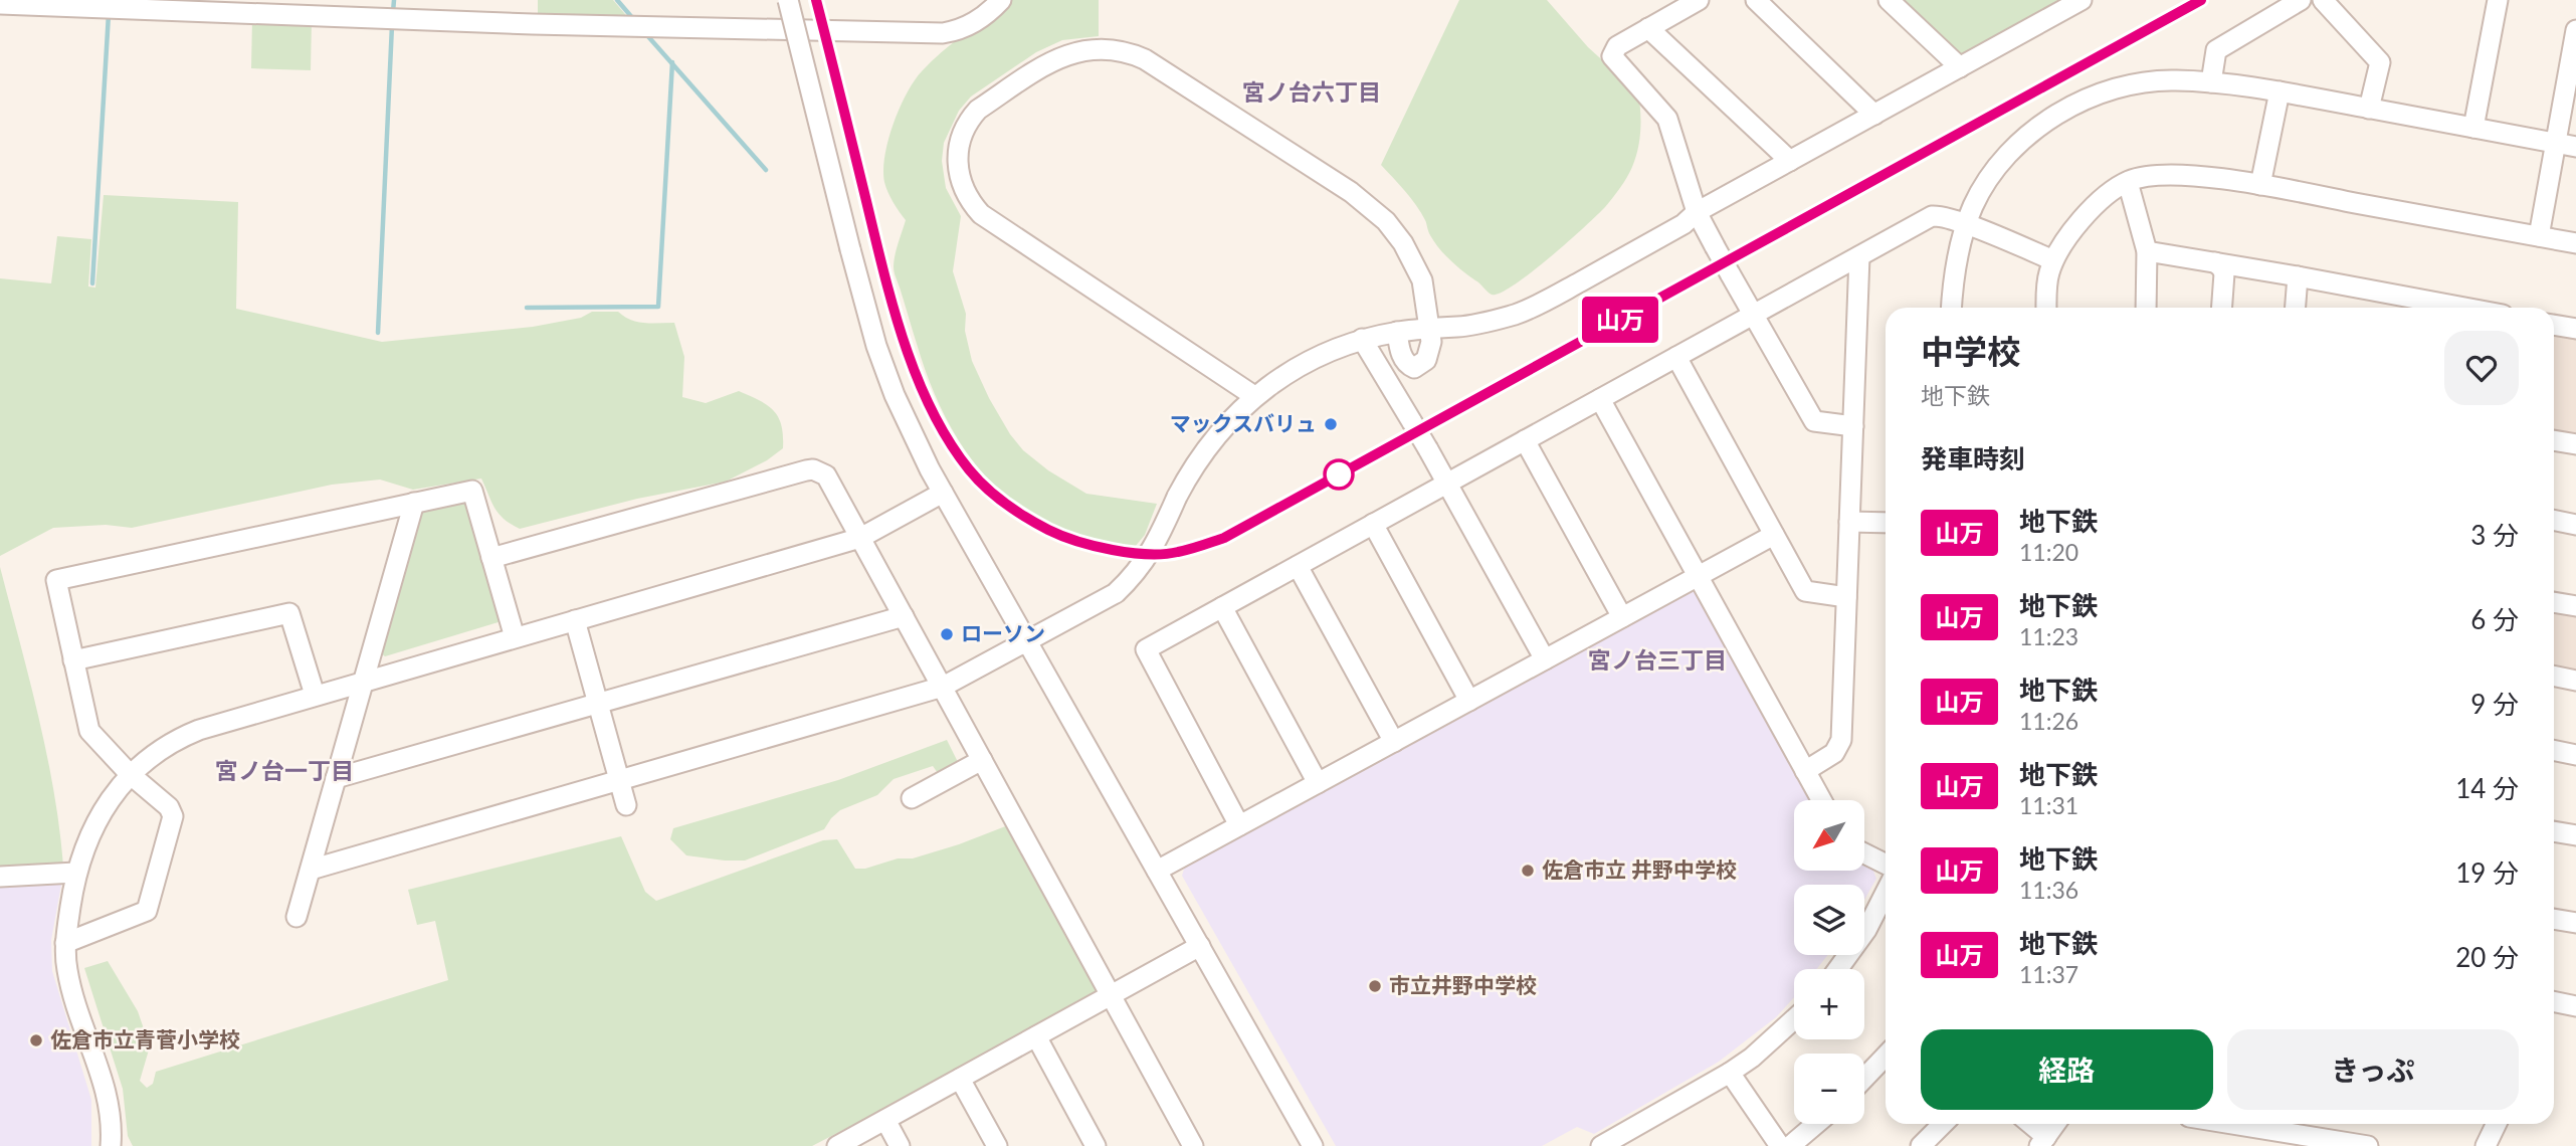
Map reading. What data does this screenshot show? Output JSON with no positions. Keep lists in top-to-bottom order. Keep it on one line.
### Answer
{"districts":["宮ノ台六丁目","宮ノ台三丁目","宮ノ台一丁目"],"places":["マックスバリュ","ローソン","佐倉市立 井野中学校","市立井野中学校","佐倉市立青菅小学校"],"lines":["metro line 山万"],"north":"bottom left","page":{"on_map":"山万","heading":[["中学校","地下鉄"],"発車時刻"],"list":[{"mark":"山万","name":"地下鉄","note":"11:20","value":"3 分"},{"mark":"山万","name":"地下鉄","note":"11:23","value":"6 分"},{"mark":"山万","name":"地下鉄","note":"11:26","value":"9 分"},{"mark":"山万","name":"地下鉄","note":"11:31","value":"14 分"},{"mark":"山万","name":"地下鉄","note":"11:36","value":"19 分"},{"mark":"山万","name":"地下鉄","note":"11:37","value":"20 分"}],"map_buttons":["+","−"],"buttons":["経路","きっぷ"]}}
